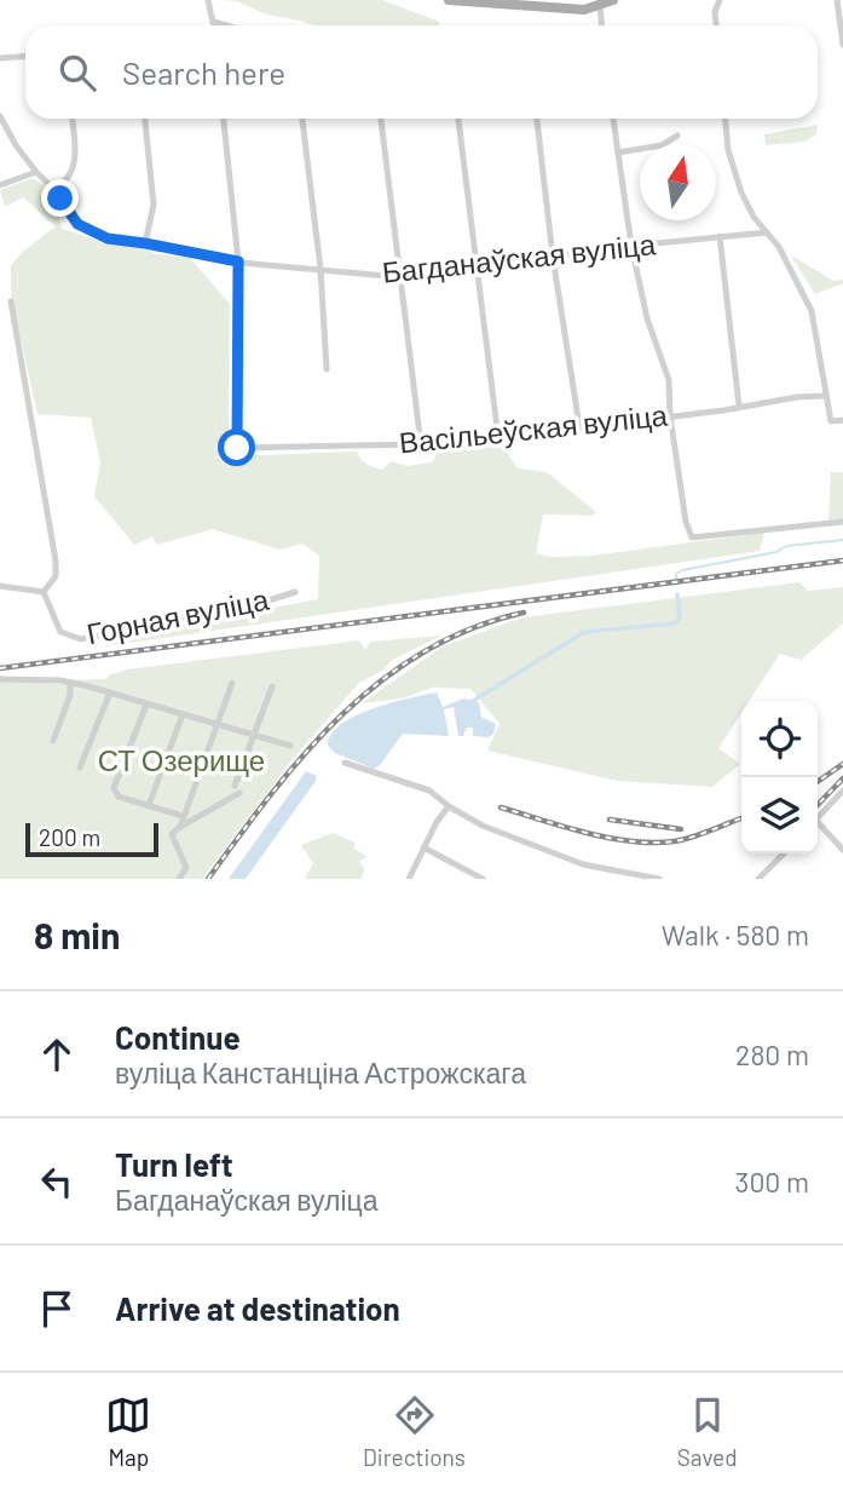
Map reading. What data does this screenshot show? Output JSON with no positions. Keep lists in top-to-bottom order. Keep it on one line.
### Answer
{"streets":{"street":["Багданаўская вуліца","Васільеўская вуліца","Горная вуліца"]},"crossings":[["Багданаўская вуліца","Васільеўская вуліца"]],"parks":["СТ Озерище"],"scale_bar":"200 m","north":"top","page":{"search":"Search here","scale":"200 m","heading":["8 min","Walk · 580 m"],"list":[["Continue","вуліца Канстанціна Астрожскага","280 m"],["Turn left","Багданаўская вуліца","300 m"],"Arrive at destination"],"nav":["Map","Directions","Saved"]}}
